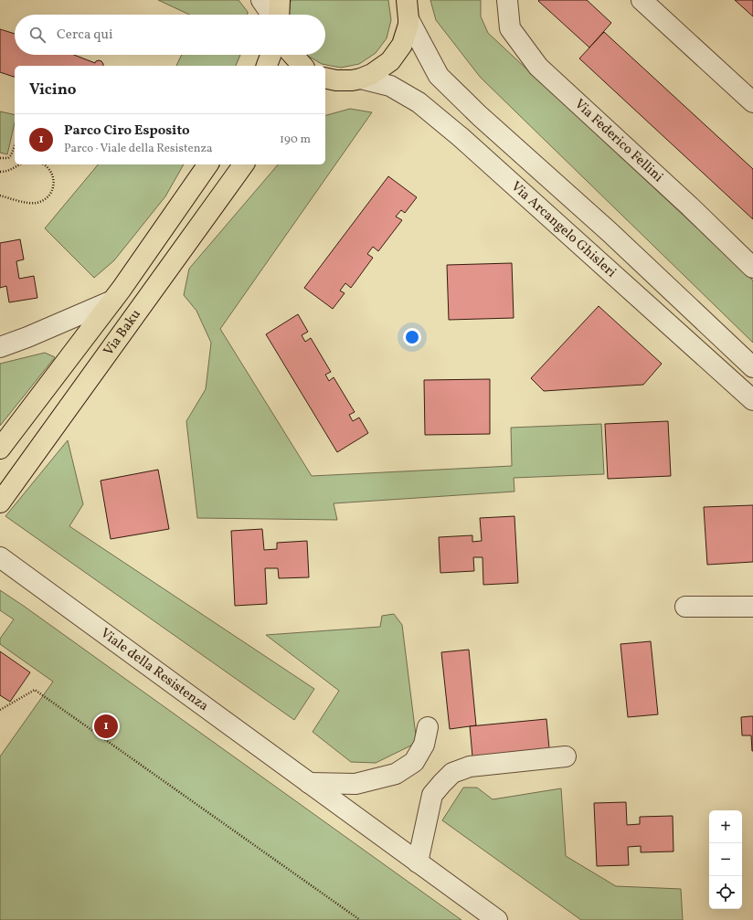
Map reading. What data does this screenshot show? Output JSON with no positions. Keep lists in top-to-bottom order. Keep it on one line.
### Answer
{"streets":{"main road":["Via Baku"],"street":["Via Federico Fellini","Via Arcangelo Ghisleri","Viale della Resistenza"]},"page":{"search":"Cerca qui","heading":"Vicino","list":[{"mark":"1","name":"Parco Ciro Esposito","note":"Parco · Viale della Resistenza","value":"190 m"}],"pins":"1","map_buttons":["+","−"]}}
